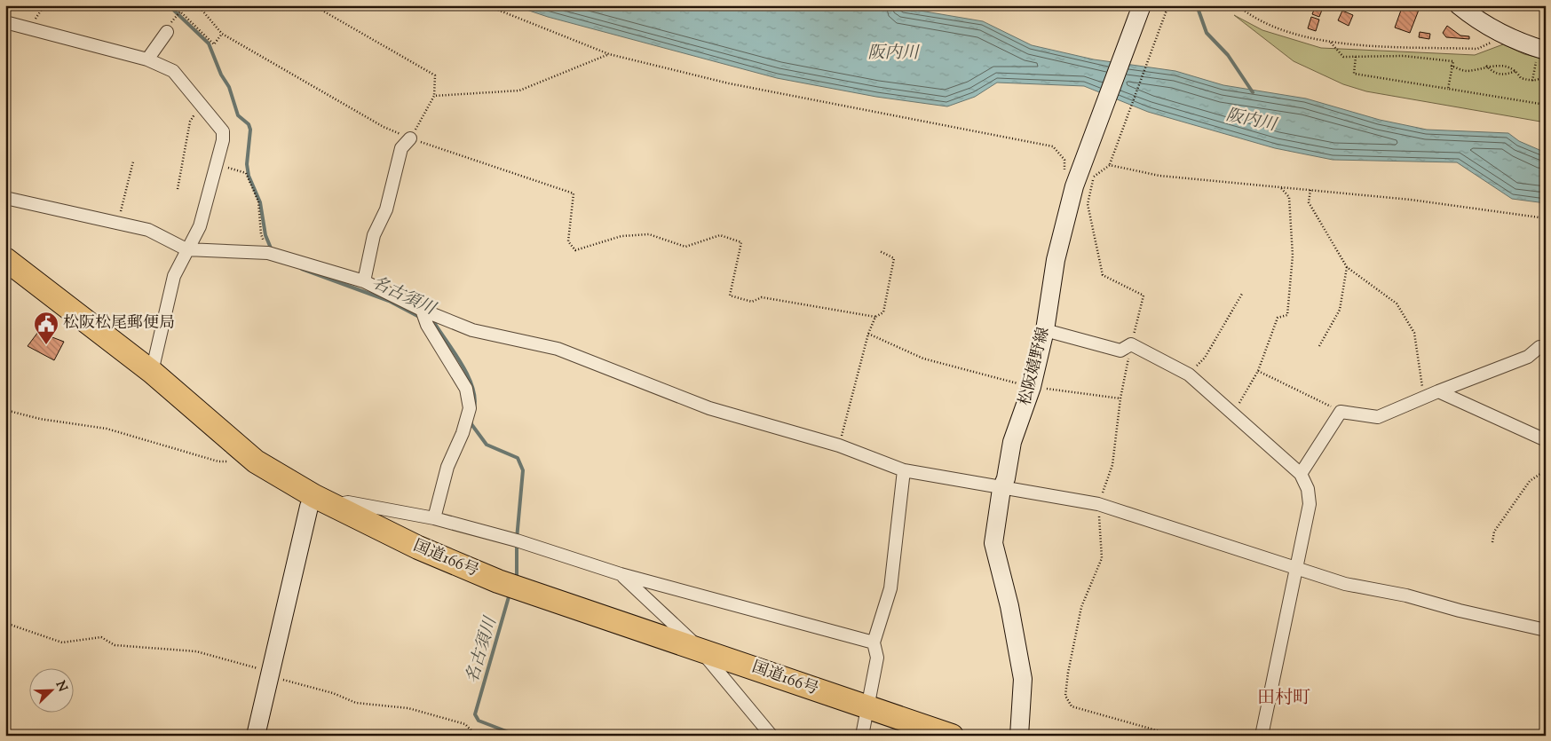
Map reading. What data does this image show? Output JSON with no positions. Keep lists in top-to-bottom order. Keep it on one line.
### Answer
{"streets":{"highway":["国道166号"],"main road":["松阪嬉野線"]},"districts":["田村町"],"water":["阪内川","名古須川"],"places":{"public building":["松阪松尾郵便局"]},"north":"top right"}
